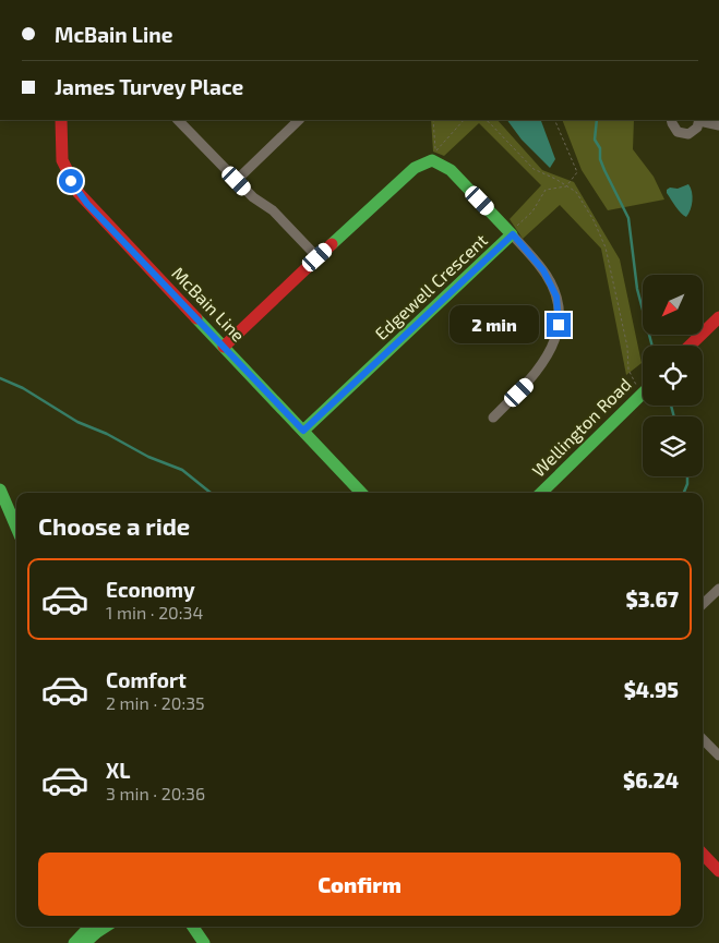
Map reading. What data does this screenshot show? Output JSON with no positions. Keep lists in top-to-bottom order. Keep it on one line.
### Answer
{"streets":{"main road":["Edgewell Crescent","McBain Line","Wellington Road"]},"crossings":[["Edgewell Crescent","McBain Line"]],"north":"bottom left","page":{"banner":["McBain Line","James Turvey Place"],"bubble":"2 min","heading":"Choose a ride","list":[{"name":"Economy","note":"1 min · 20:34","value":"$3.67"},{"name":"Comfort","note":"2 min · 20:35","value":"$4.95"},{"name":"XL","note":"3 min · 20:36","value":"$6.24"}],"buttons":"Confirm"}}
